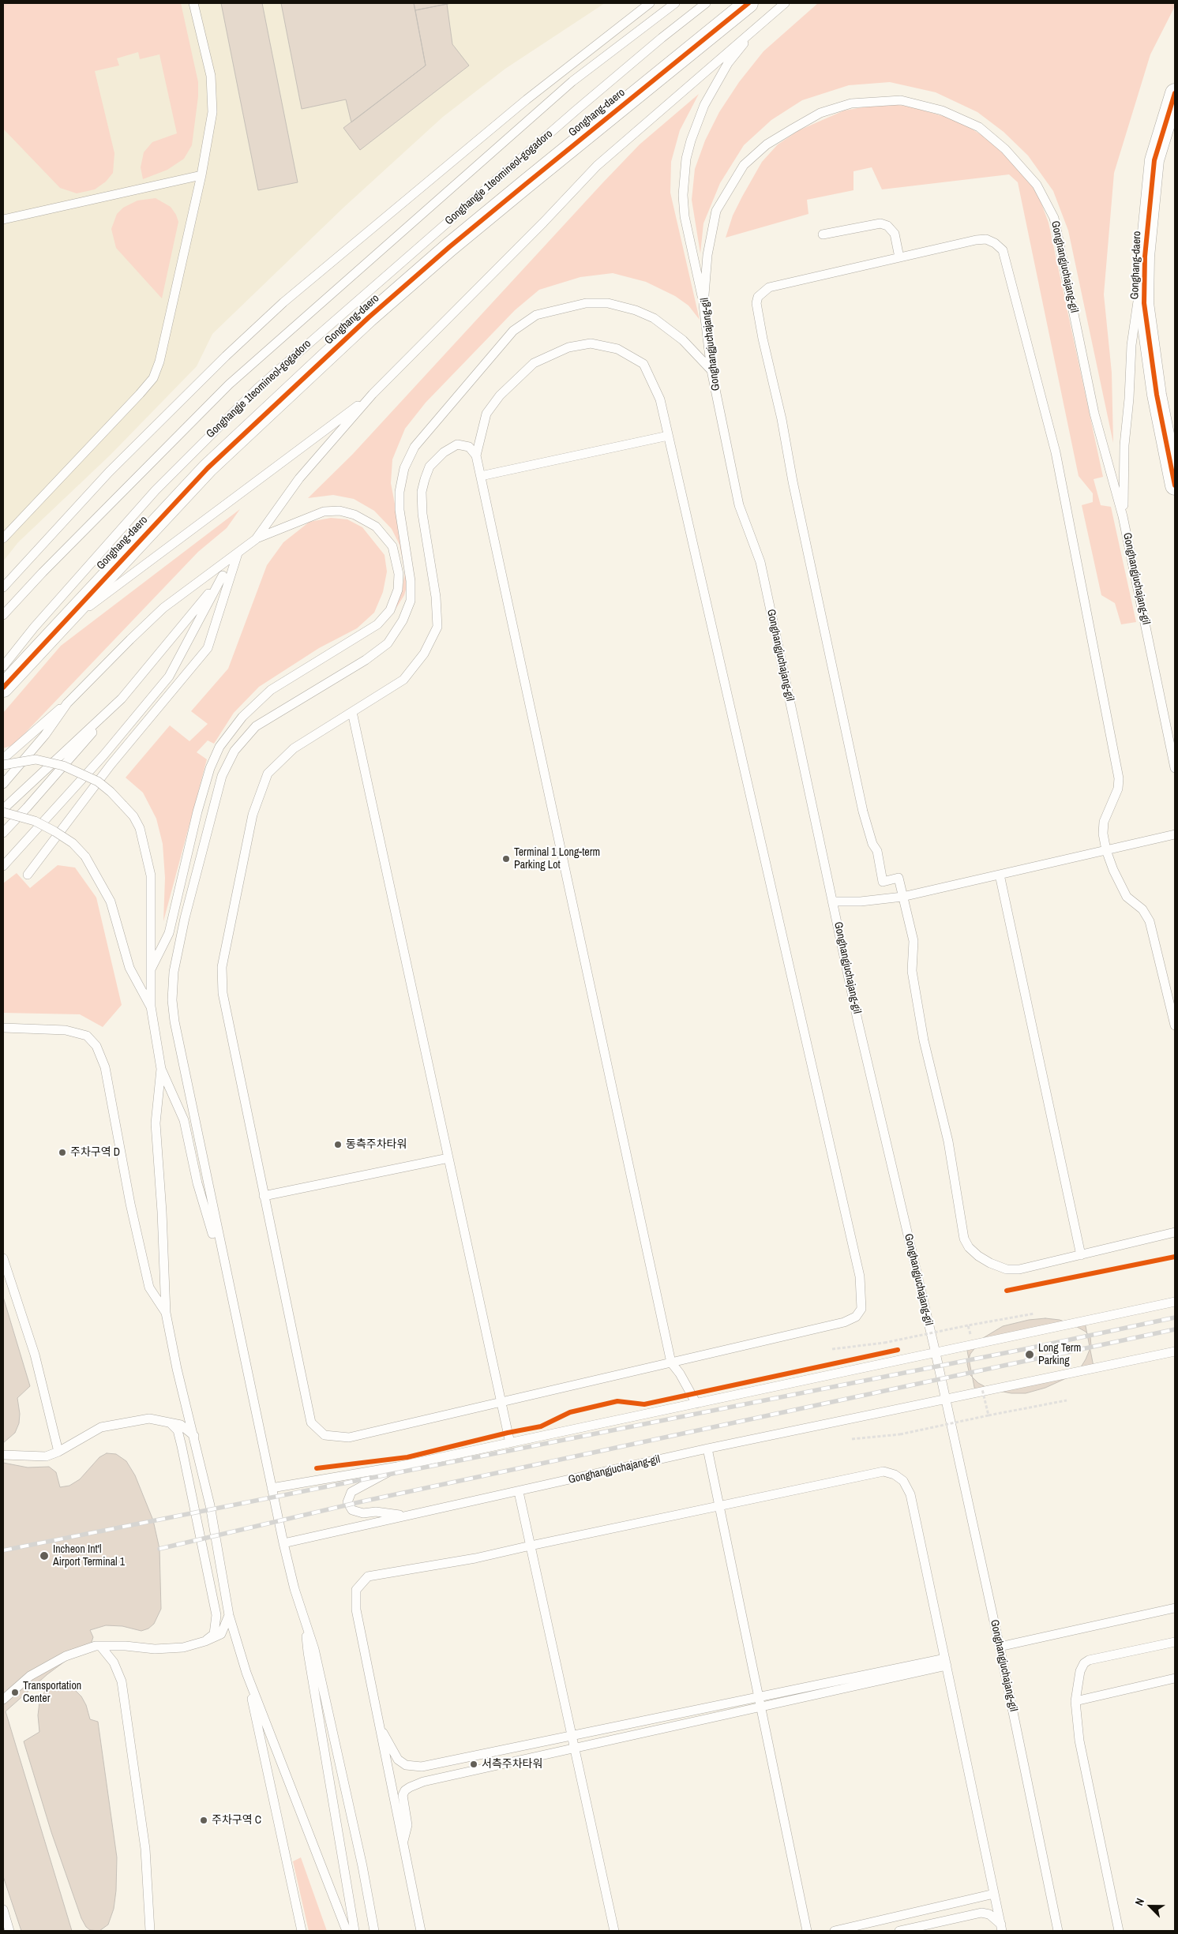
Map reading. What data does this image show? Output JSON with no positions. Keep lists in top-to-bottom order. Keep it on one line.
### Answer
{"streets":{"street":["Gonghang-daero"],"lane":["Gonghangje 1teomineol-gogadoro","Gonghangjuchajang-gil"]},"places":["Terminal 1 Long-term Parking Lot","동측주차타워","주차구역 D","Long Term Parking","Incheon Int'l Airport Terminal 1","Transportation Center","서측주차타워","주차구역 C"],"north":"top left"}
